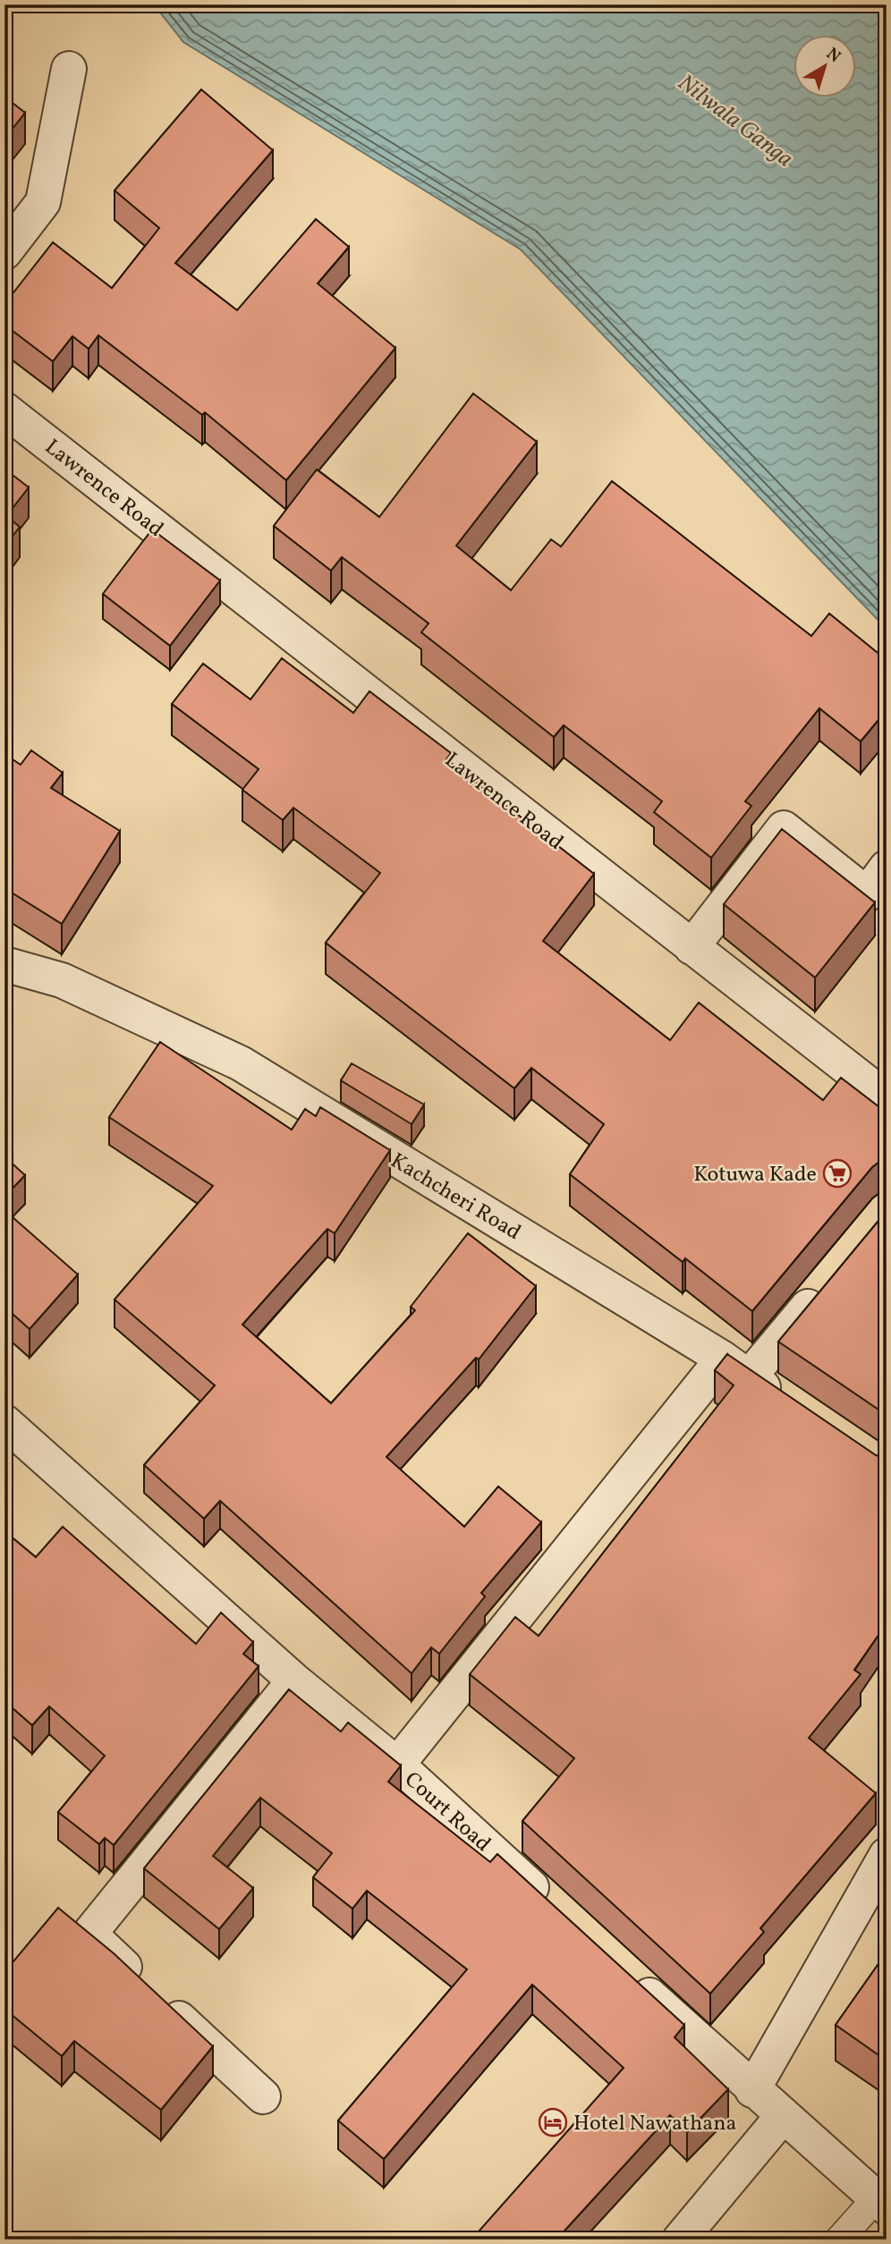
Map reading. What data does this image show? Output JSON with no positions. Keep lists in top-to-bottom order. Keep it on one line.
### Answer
{"streets":{"street":["Lawrence Road","Kachcheri Road","Court Road"]},"water":["Nilwala Ganga"],"places":{"supermarket":["Kotuwa Kade"],"hotel":["Hotel Nawathana"]},"north":"top right"}
